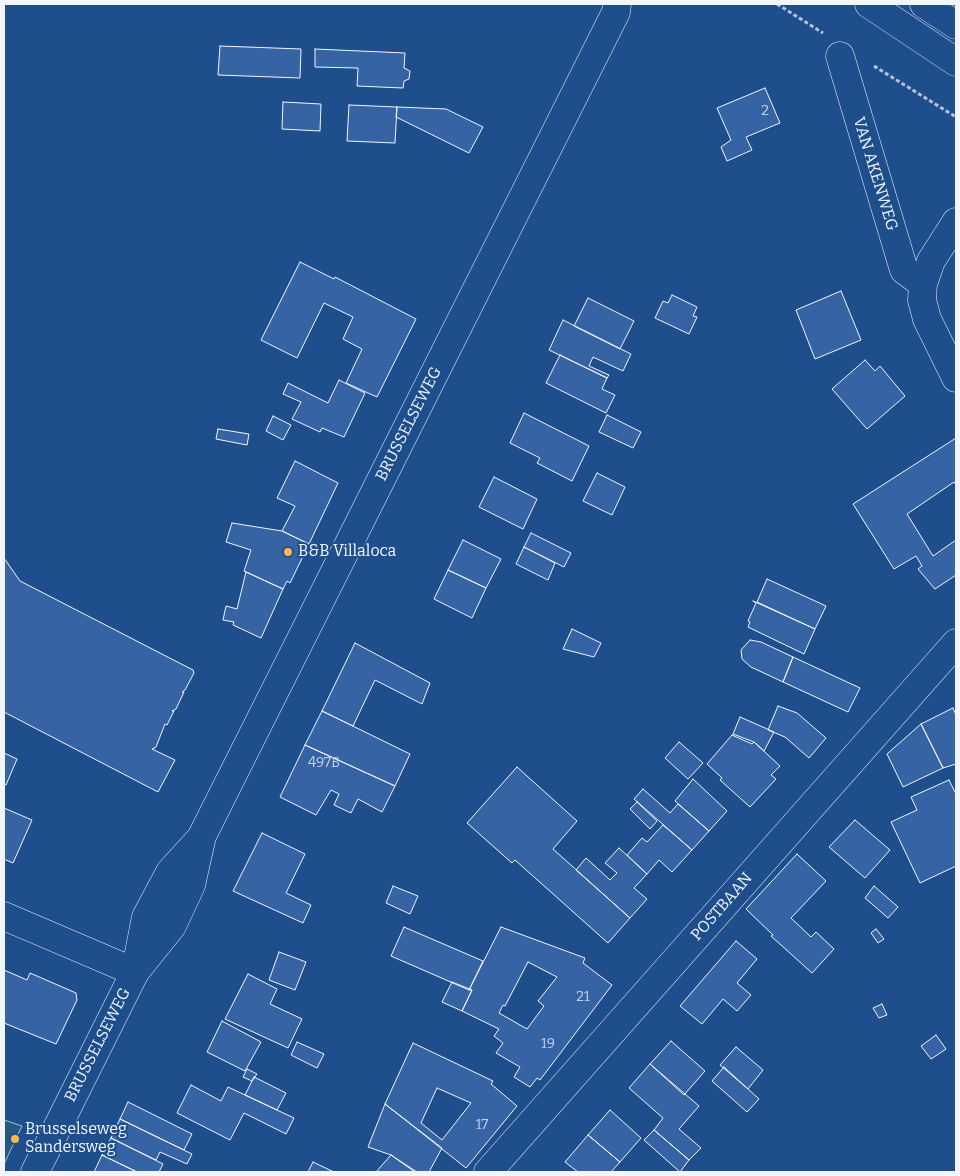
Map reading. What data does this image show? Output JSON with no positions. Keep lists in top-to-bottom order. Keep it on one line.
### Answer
{"streets":{"street":["VAN AKENWEG","BRUSSELSEWEG","POSTBAAN"]},"places":["B&B Villaloca","Brusselseweg Sandersweg"],"house_numbers":["2","497B","21","19","17"]}
